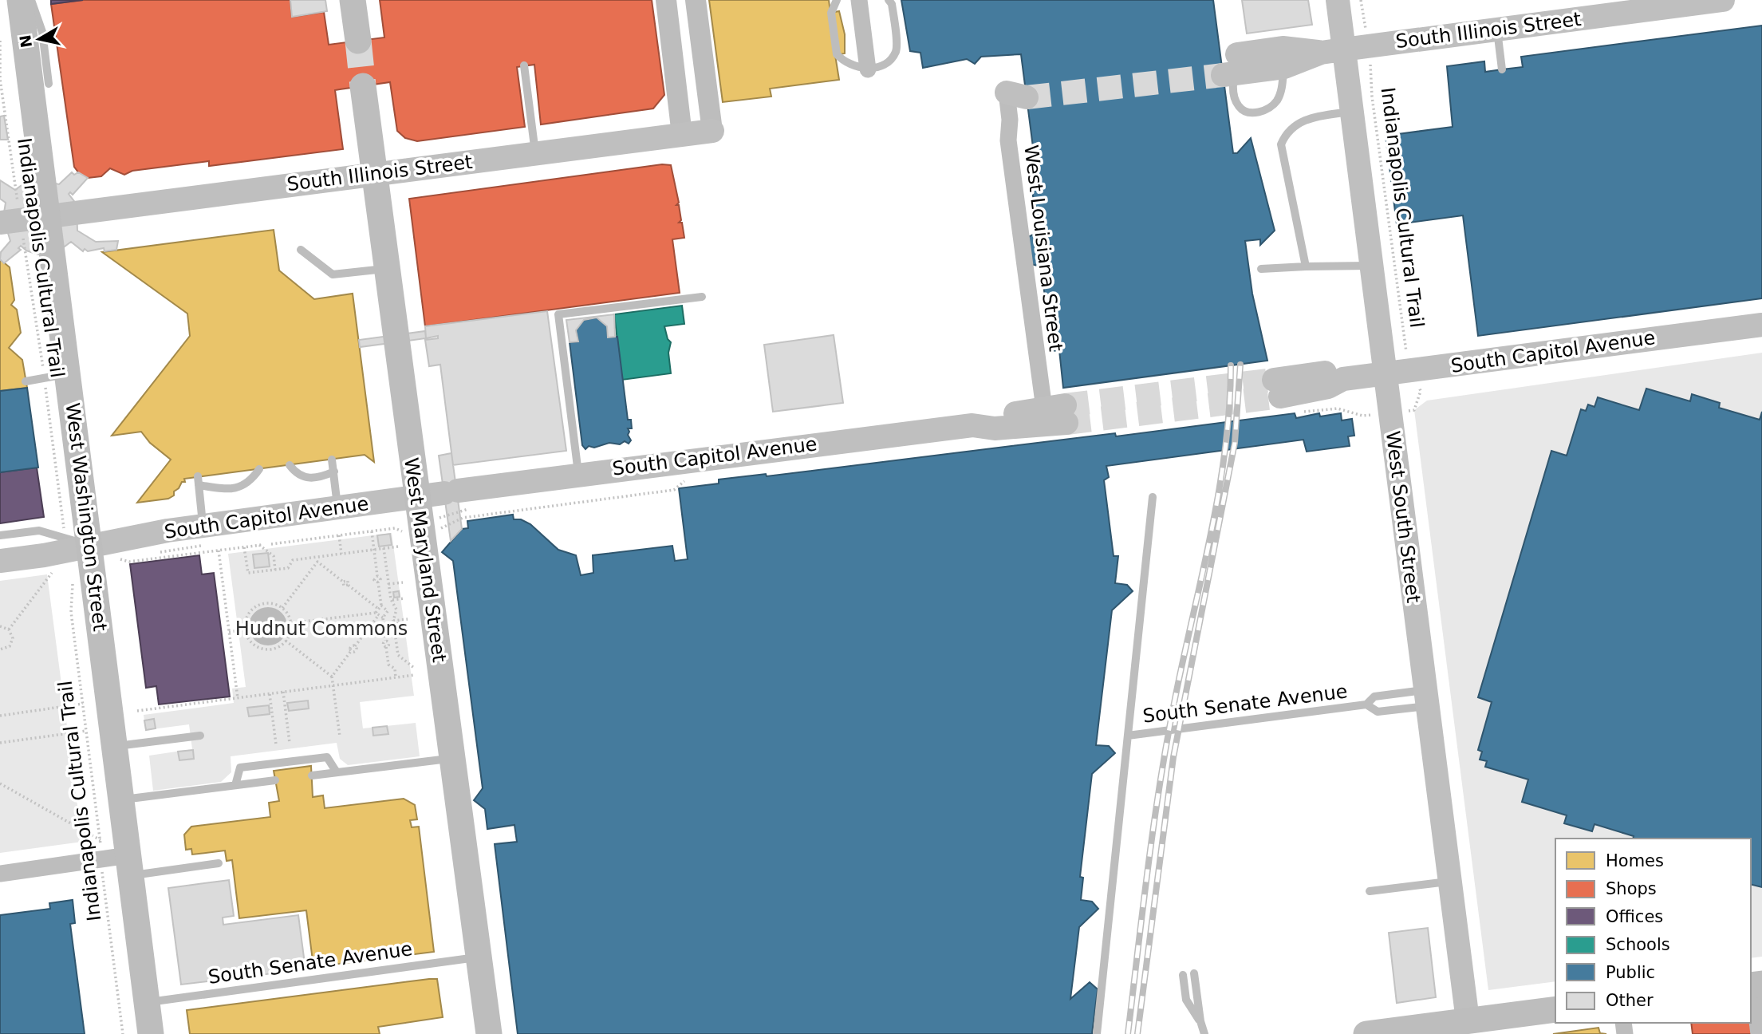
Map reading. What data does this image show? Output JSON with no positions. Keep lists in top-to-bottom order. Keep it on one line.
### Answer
{"streets":{"main road":["South Illinois Street","South Capitol Avenue","West Washington Street","West South Street","West Maryland Street"],"street":["West Louisiana Street"],"lane":["South Senate Avenue"],"path":["Indianapolis Cultural Trail"]},"crossings":[["South Illinois Street","Indianapolis Cultural Trail"],["South Illinois Street","West Washington Street"],["South Illinois Street","West South Street"],["South Illinois Street","West Maryland Street"],["Indianapolis Cultural Trail","West Washington Street"],["West Louisiana Street","South Capitol Avenue"],["South Capitol Avenue","West Washington Street"],["South Capitol Avenue","West South Street"],["South Capitol Avenue","West Maryland Street"],["West Washington Street","South Senate Avenue"],["West South Street","South Senate Avenue"],["West Maryland Street","South Senate Avenue"]],"parks":["Hudnut Commons"],"legend":["Homes","Shops","Offices","Schools","Public","Other"],"north":"left"}
